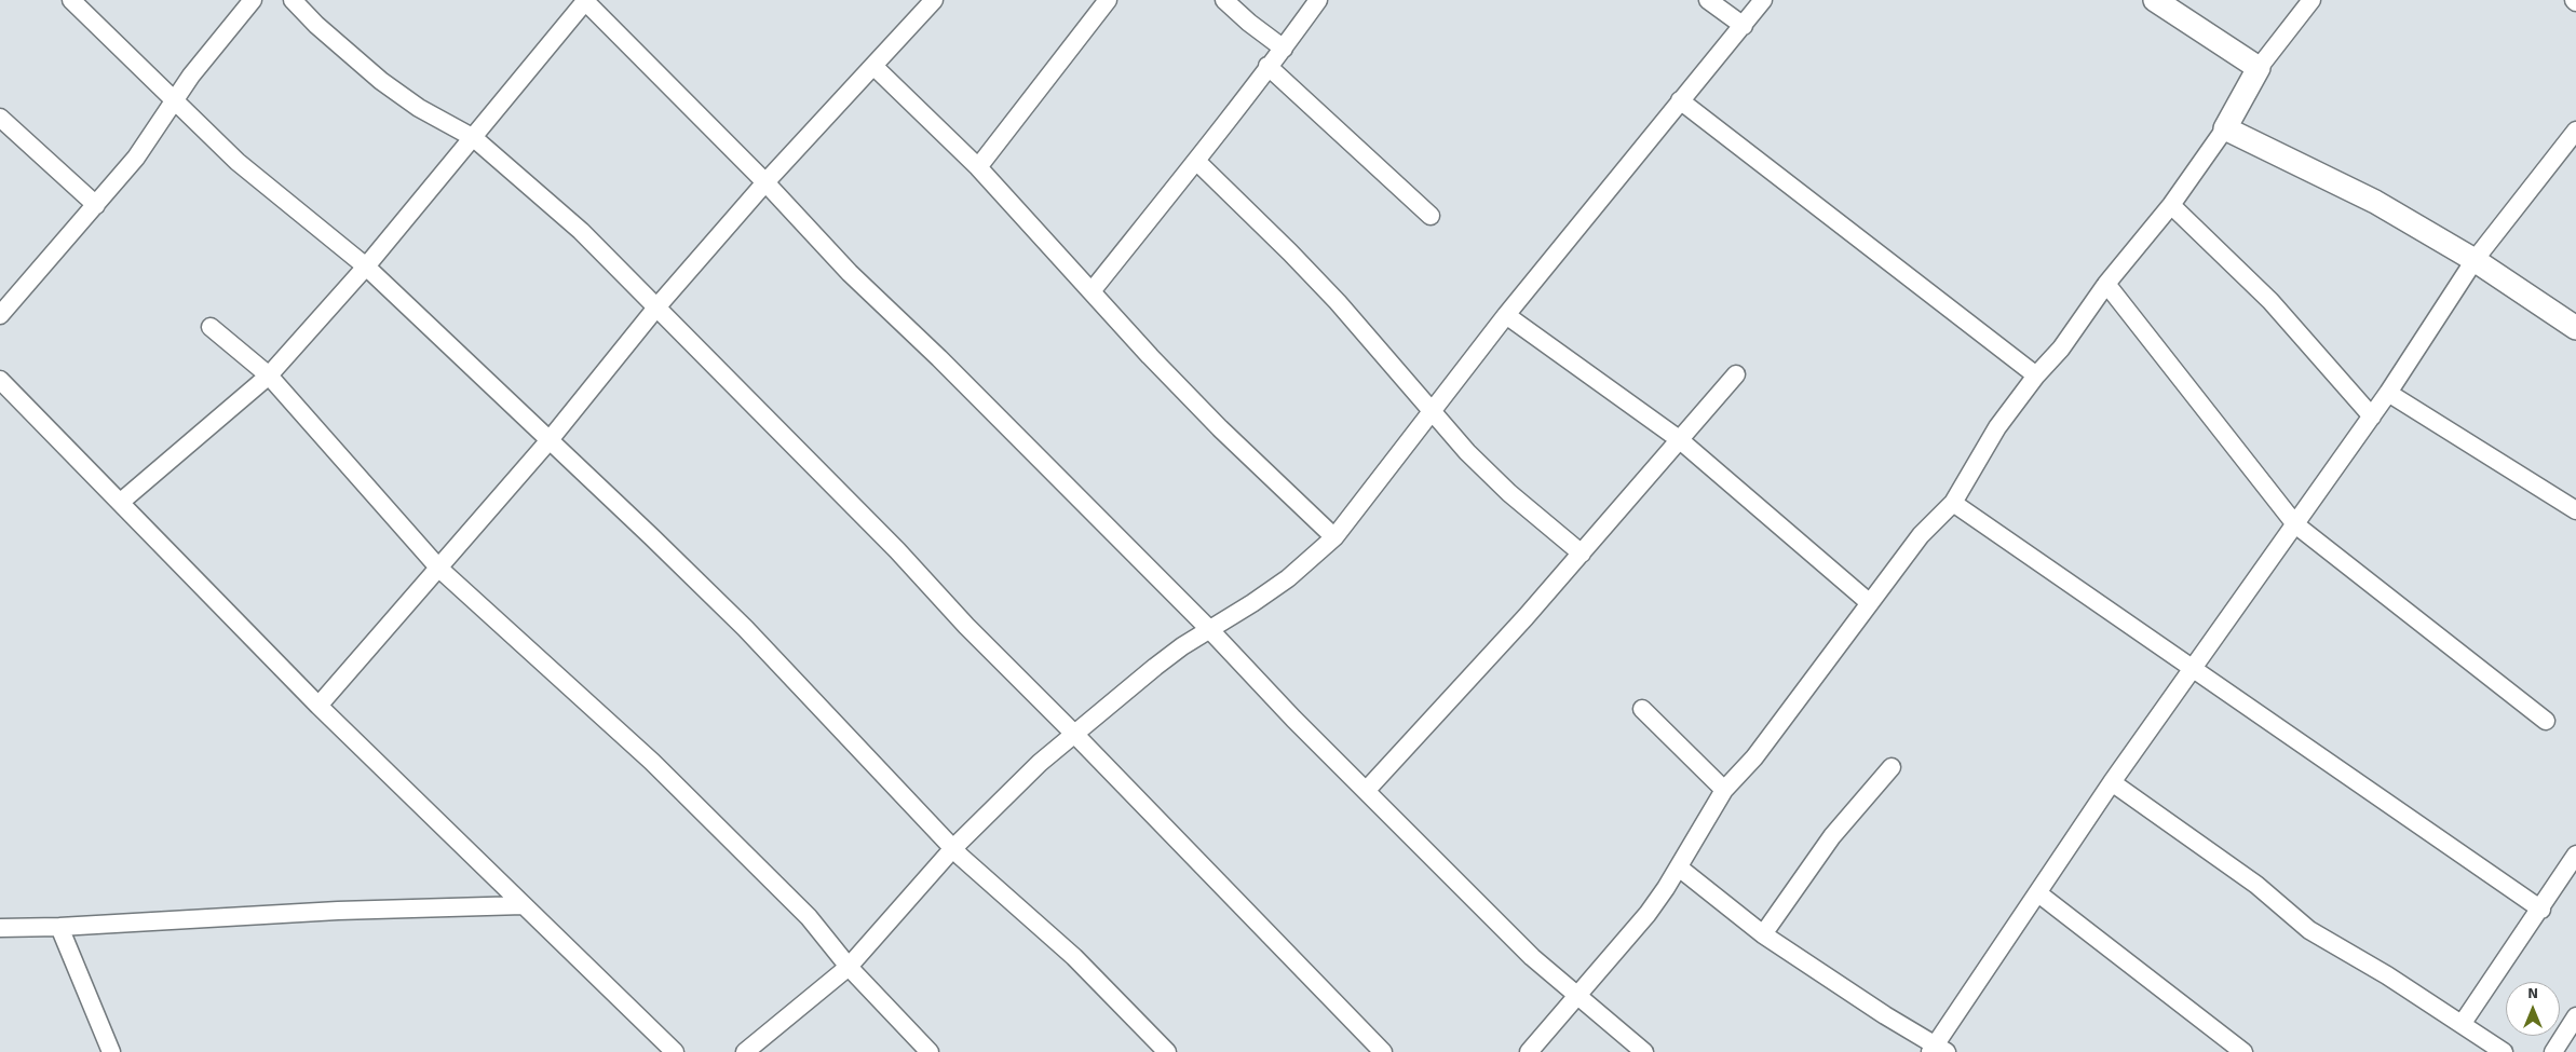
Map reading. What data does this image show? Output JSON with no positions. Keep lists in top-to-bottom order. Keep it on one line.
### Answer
{"north":"top"}
